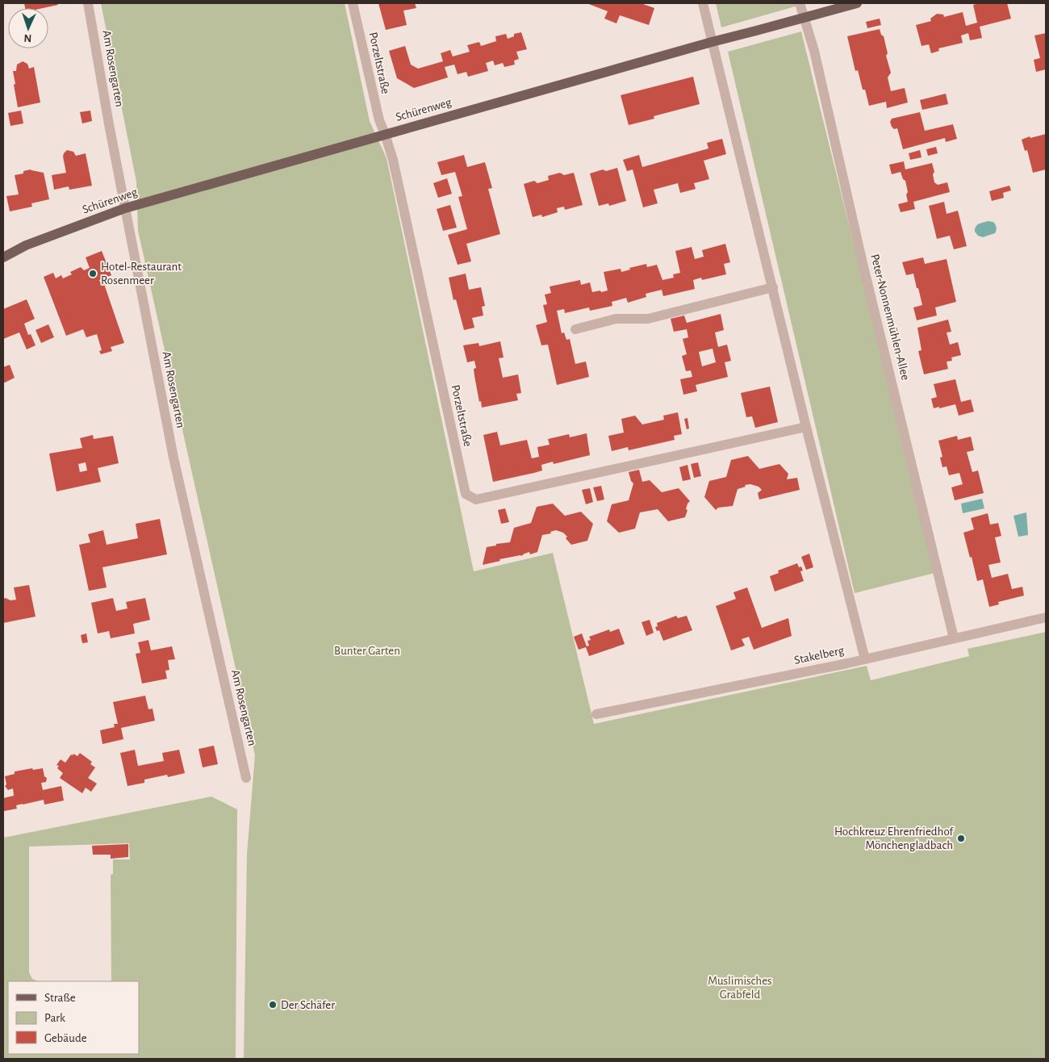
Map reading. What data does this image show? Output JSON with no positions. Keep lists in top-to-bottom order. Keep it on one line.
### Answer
{"streets":{"main road":["Schürenweg"],"street":["Porzeltstraße","Am Rosengarten","Peter-Nonnenmühlen-Allee","Stakelberg"]},"crossings":[["Porzeltstraße","Schürenweg"],["Am Rosengarten","Schürenweg"],["Schürenweg","Peter-Nonnenmühlen-Allee"],["Peter-Nonnenmühlen-Allee","Stakelberg"]],"parks":["Bunter Garten","Muslimisches Grabfeld"],"places":["Hotel-Restaurant Rosenmeer","Hochkreuz Ehrenfriedhof Mönchengladbach","Der Schäfer"],"legend":["Straße","Park","Gebäude"],"north":"bottom"}
